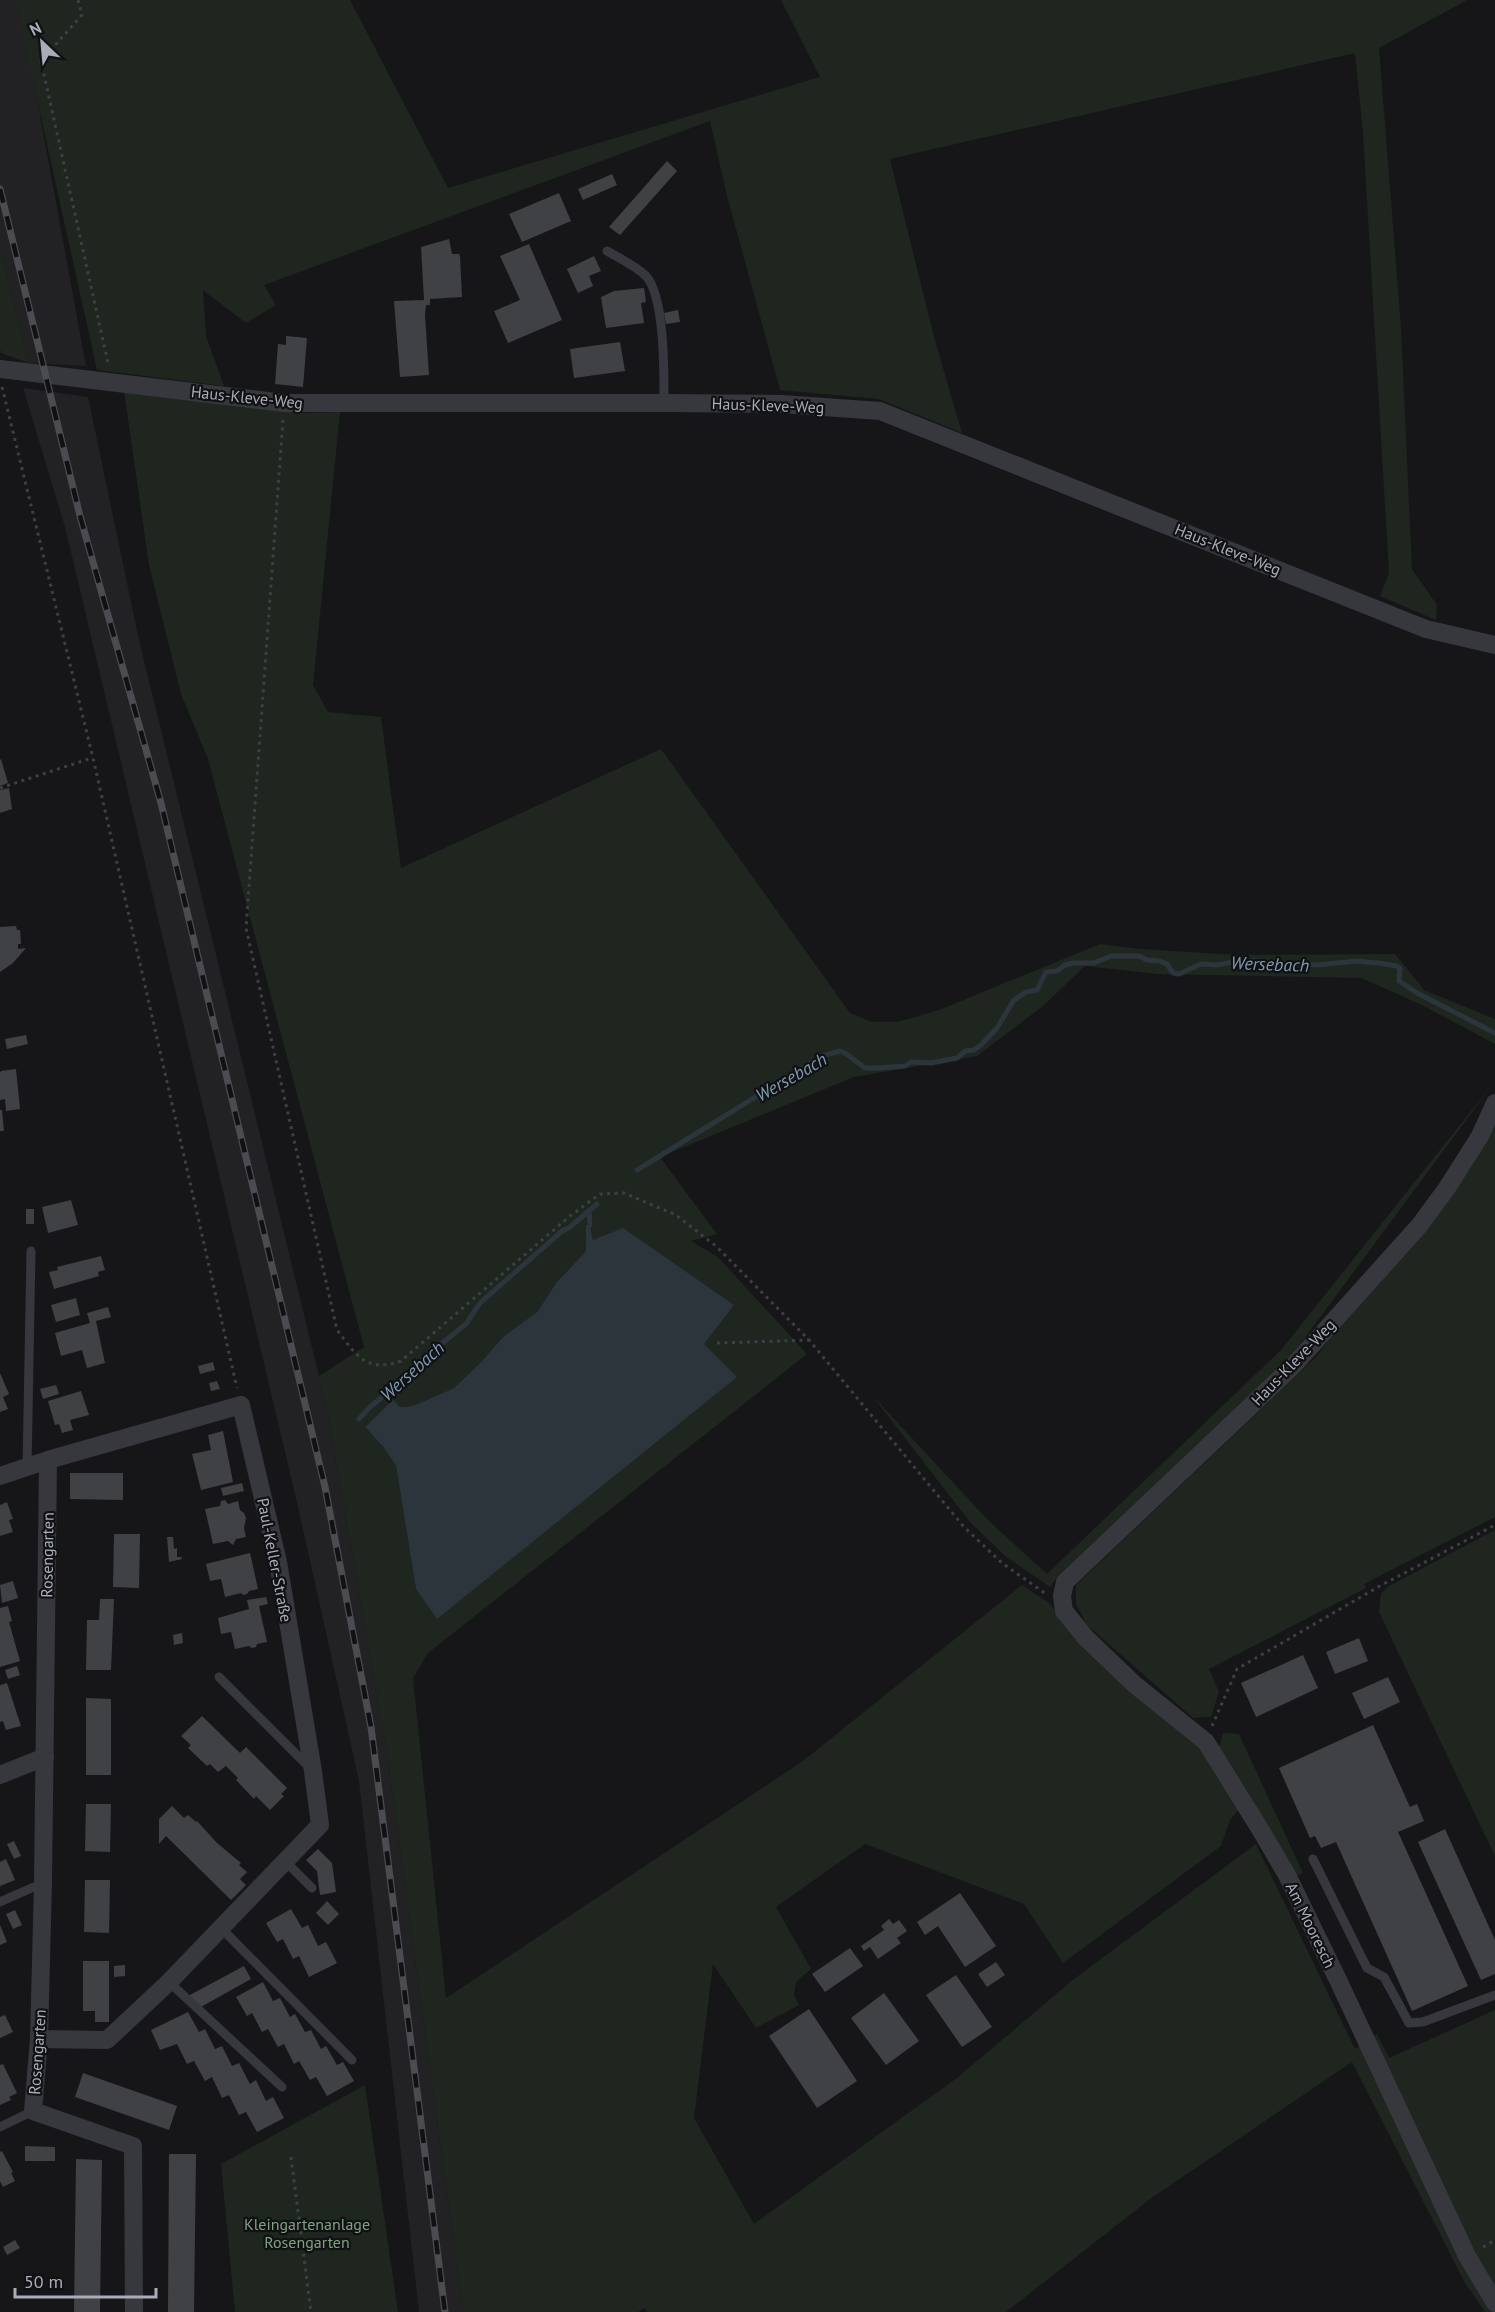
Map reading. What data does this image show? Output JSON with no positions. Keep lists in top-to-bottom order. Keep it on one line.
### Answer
{"streets":{"street":["Haus-Kleve-Weg","Rosengarten","Paul-Keller-Straße","Am Mooresch"]},"crossings":[["Haus-Kleve-Weg","Am Mooresch"],["Rosengarten","Paul-Keller-Straße"]],"water":["Wersebach"],"parks":["Kleingartenanlage Rosengarten"],"scale_bar":"50 m","north":"top left"}
